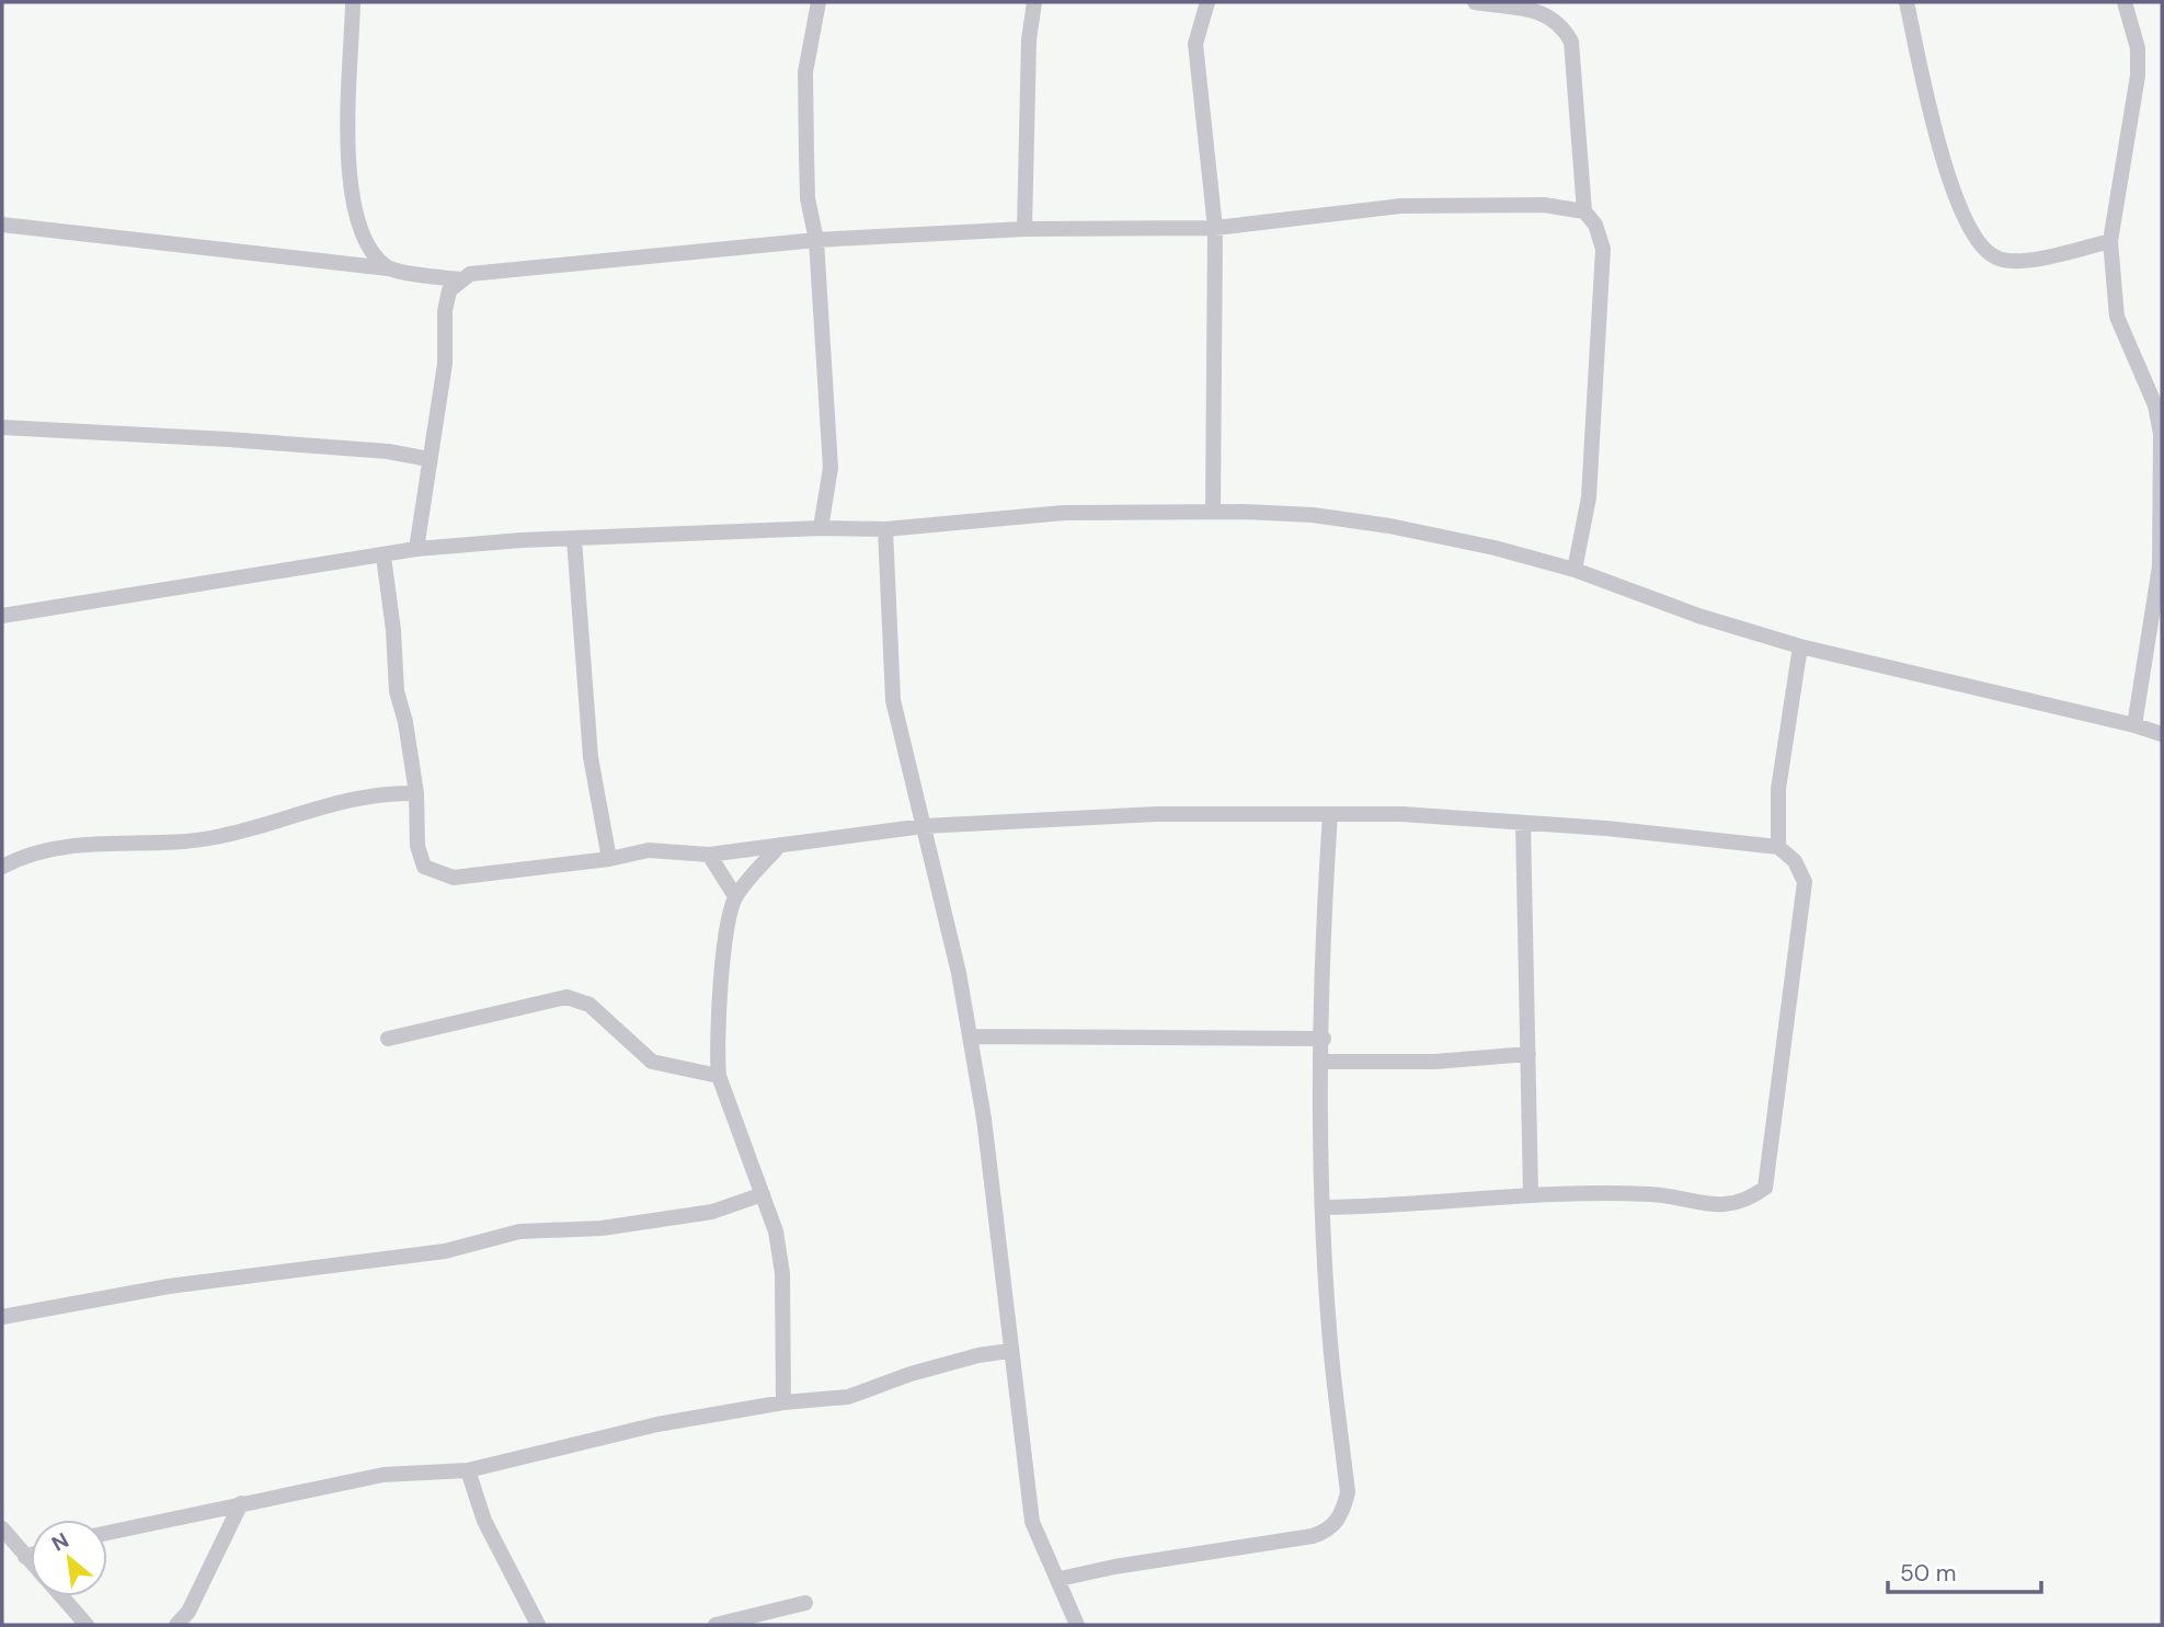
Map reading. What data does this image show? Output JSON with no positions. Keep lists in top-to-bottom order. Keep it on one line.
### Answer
{"scale_bar":"50 m","north":"top left"}
